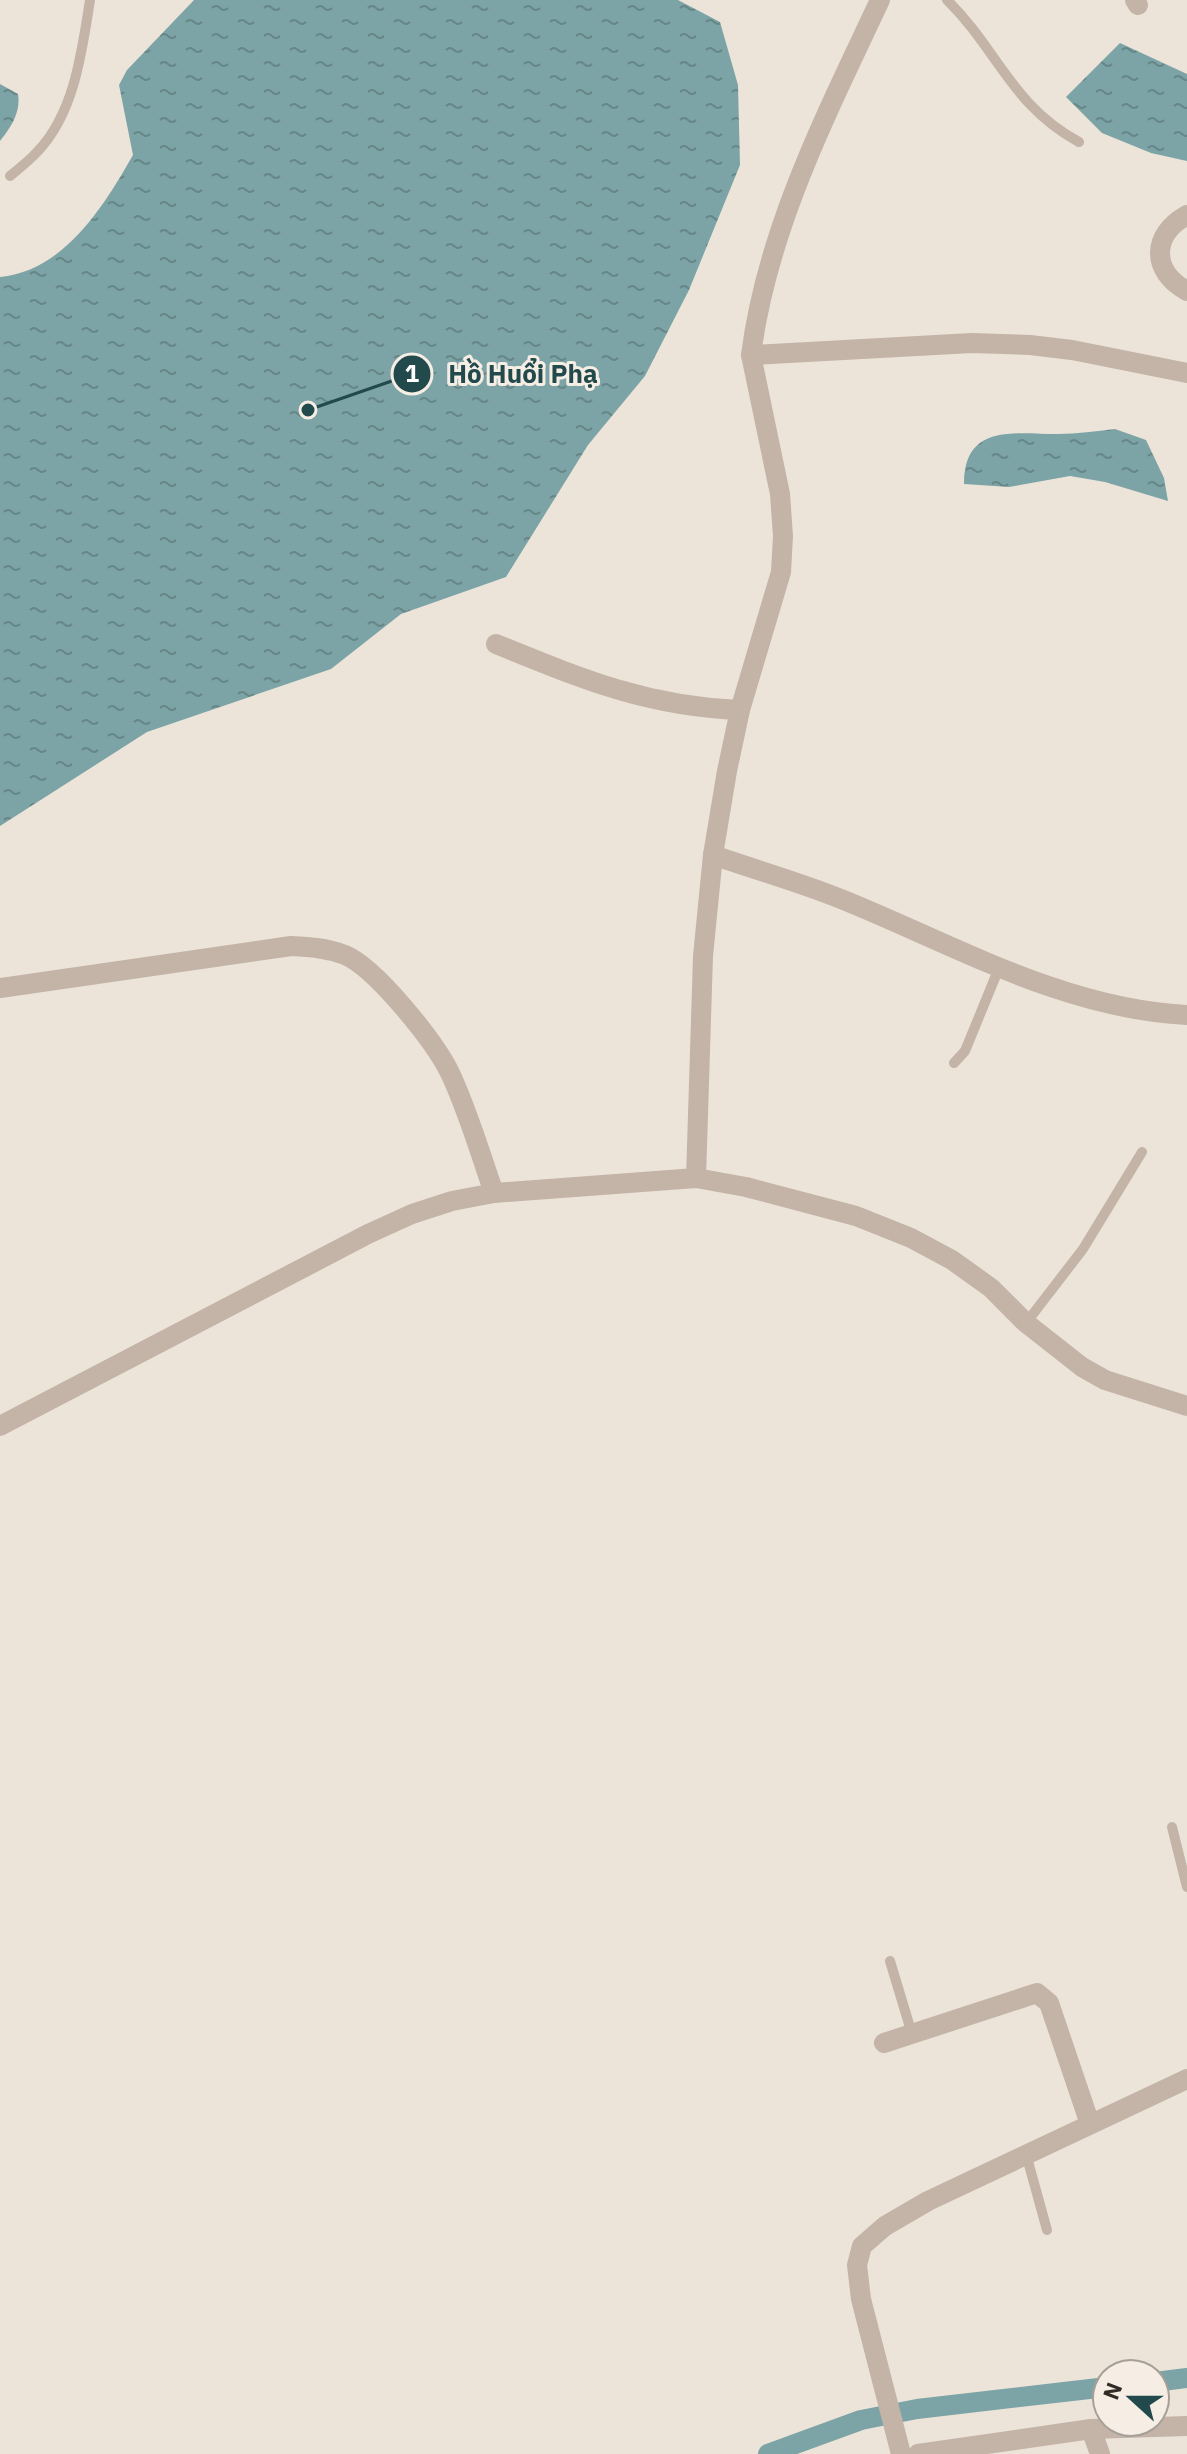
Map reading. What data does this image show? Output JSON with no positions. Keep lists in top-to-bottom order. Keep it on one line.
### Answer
{"places":["Hồ Huổi Phạ"],"north":"left"}
